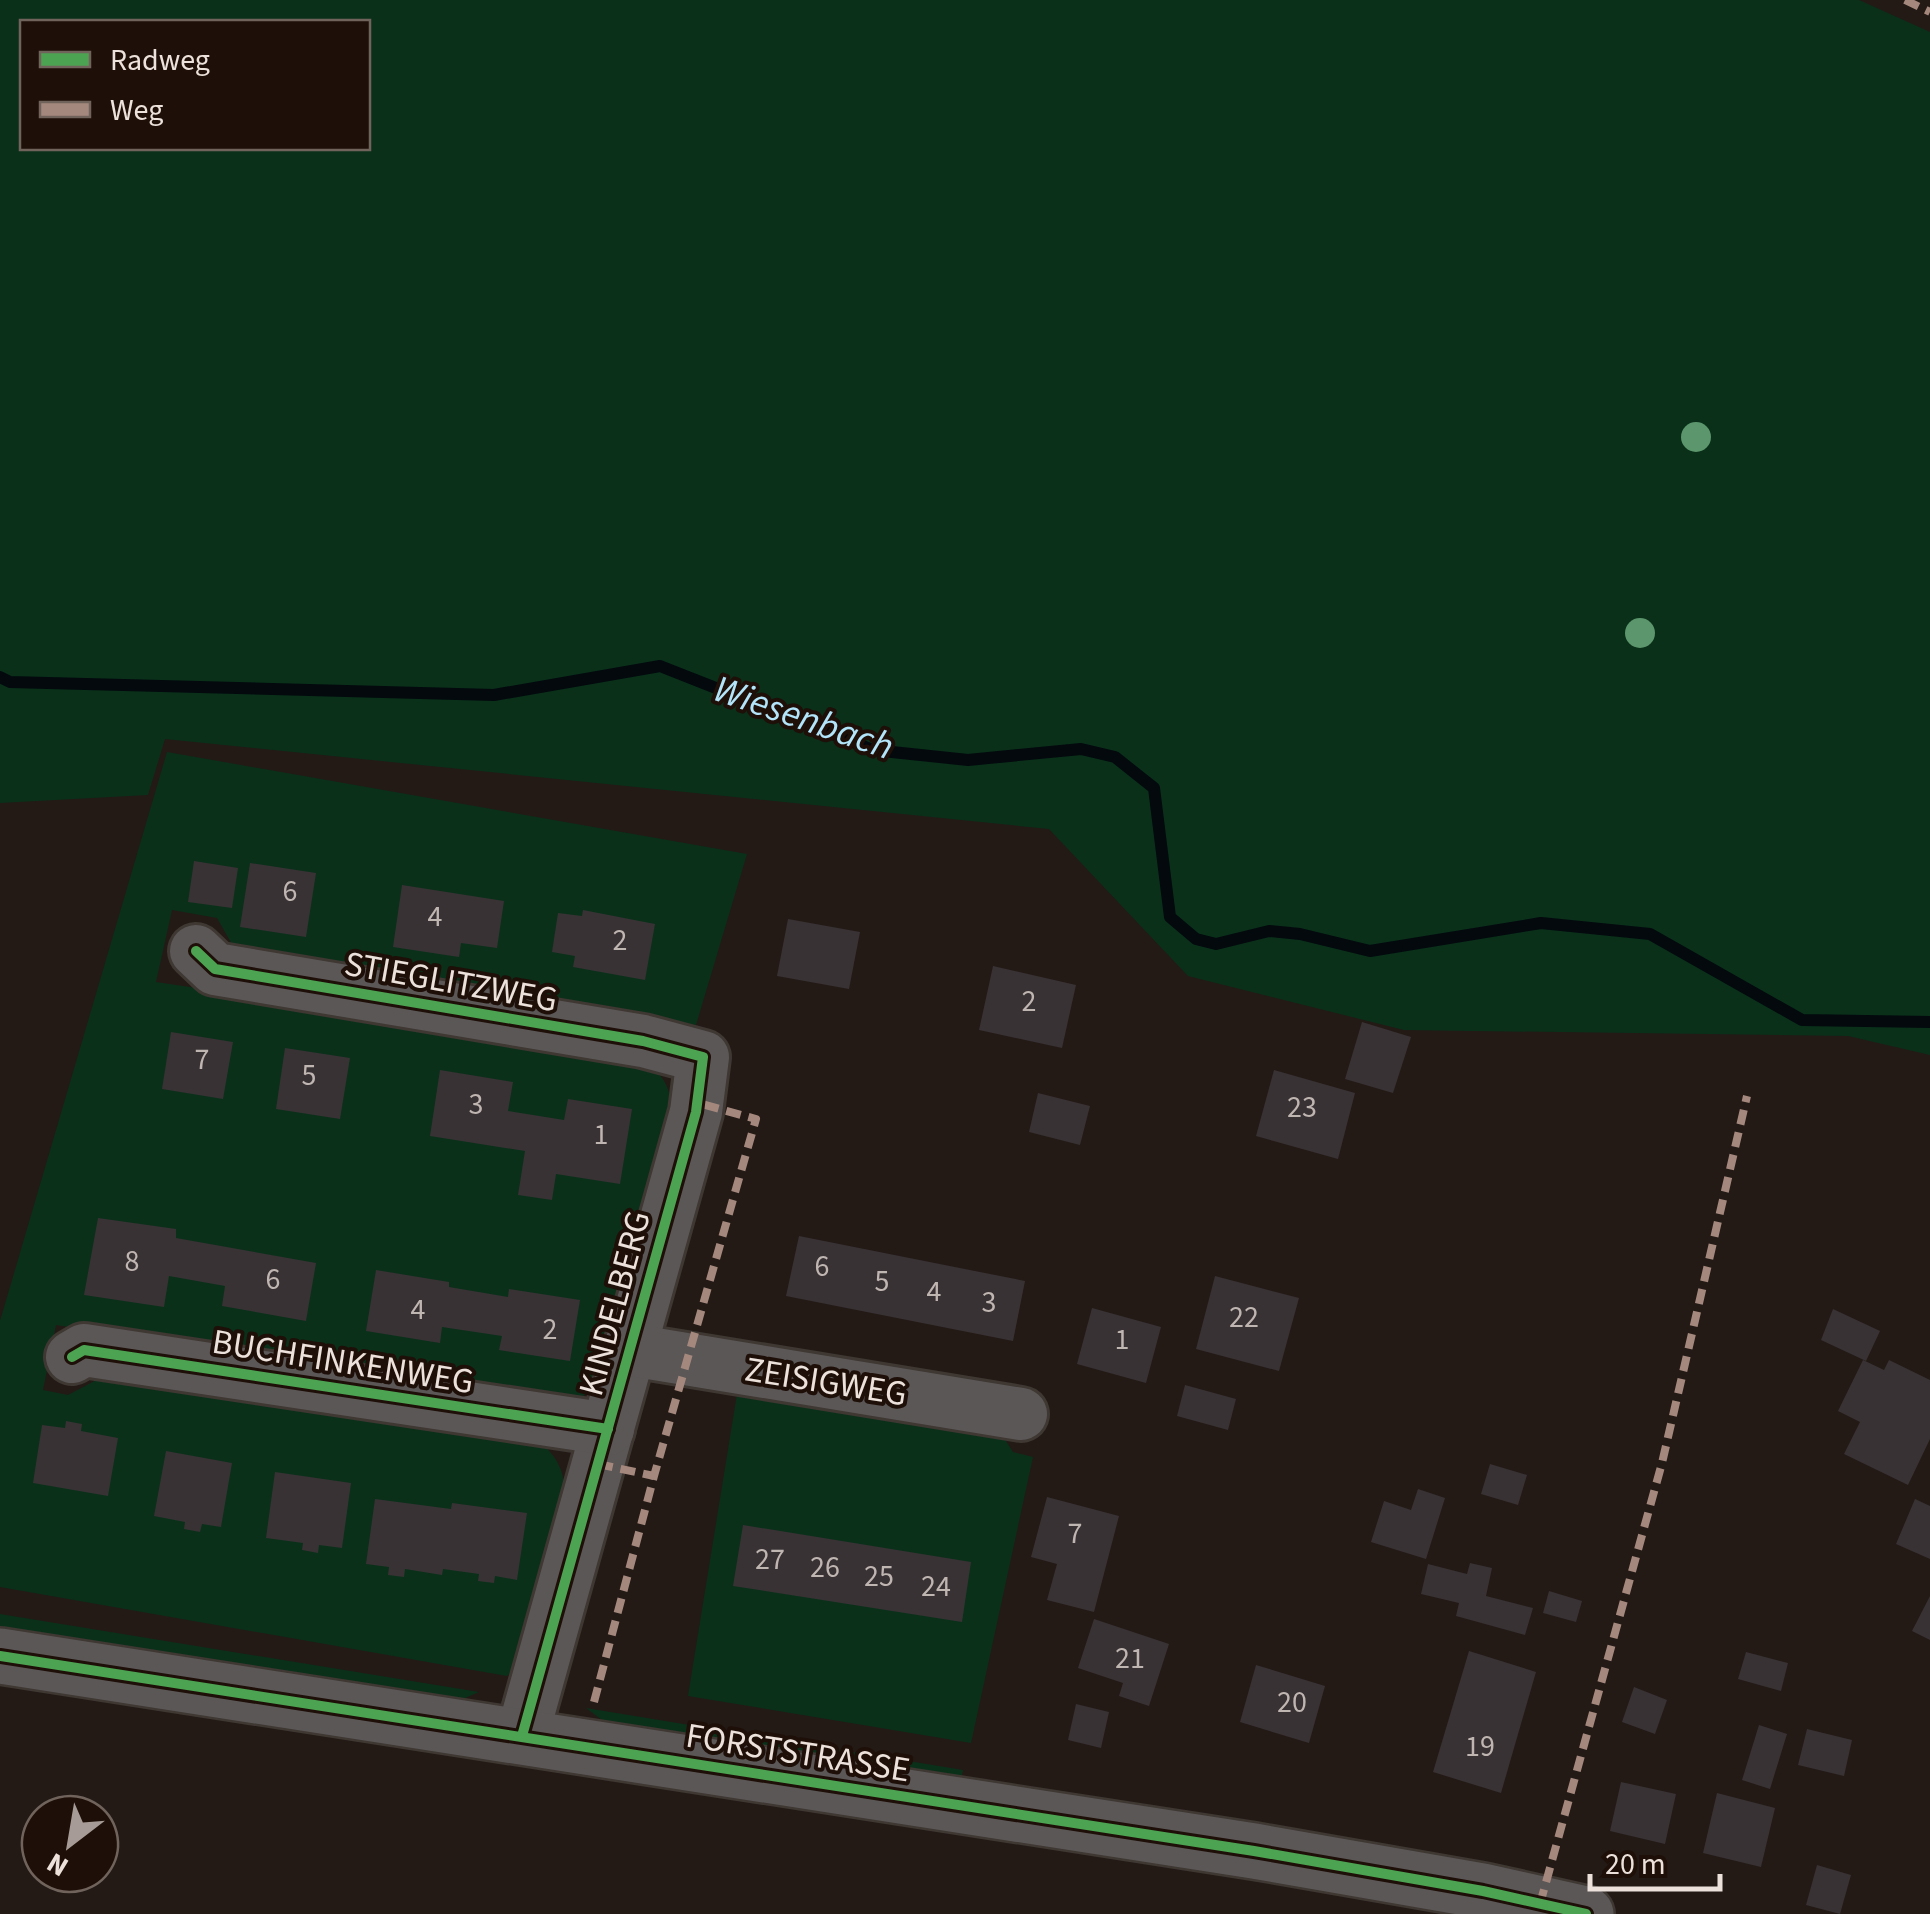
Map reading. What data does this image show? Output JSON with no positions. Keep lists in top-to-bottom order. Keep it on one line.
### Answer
{"streets":{"street":["STIEGLITZWEG","KINDELBERG","BUCHFINKENWEG","ZEISIGWEG","FORSTSTRASSE"]},"crossings":[["STIEGLITZWEG","KINDELBERG"],["KINDELBERG","BUCHFINKENWEG"],["KINDELBERG","ZEISIGWEG"],["KINDELBERG","FORSTSTRASSE"]],"water":["Wiesenbach"],"house_numbers":["6","4","2","2","7","5","3","23","1","8","6","6","5","4","3","4","22","2","1","7","27","26","25","24","21","20","19"],"legend":["Radweg","Weg"],"scale_bar":"20 m","north":"bottom left"}
